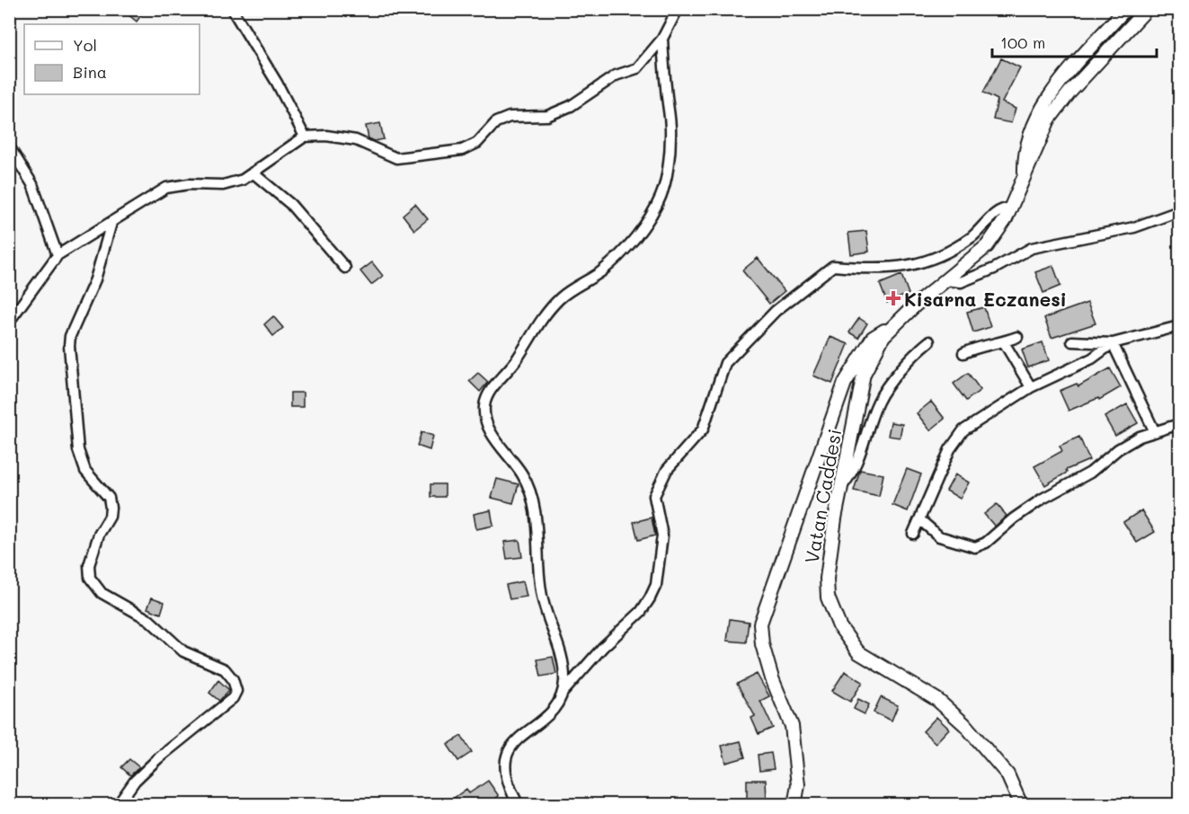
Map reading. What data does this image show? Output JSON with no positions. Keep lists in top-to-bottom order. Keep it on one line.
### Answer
{"streets":{"street":["Vatan Caddesi"]},"places":{"health":["Kisarna Eczanesi"]},"legend":["Yol","Bina"],"scale_bar":"100 m"}
